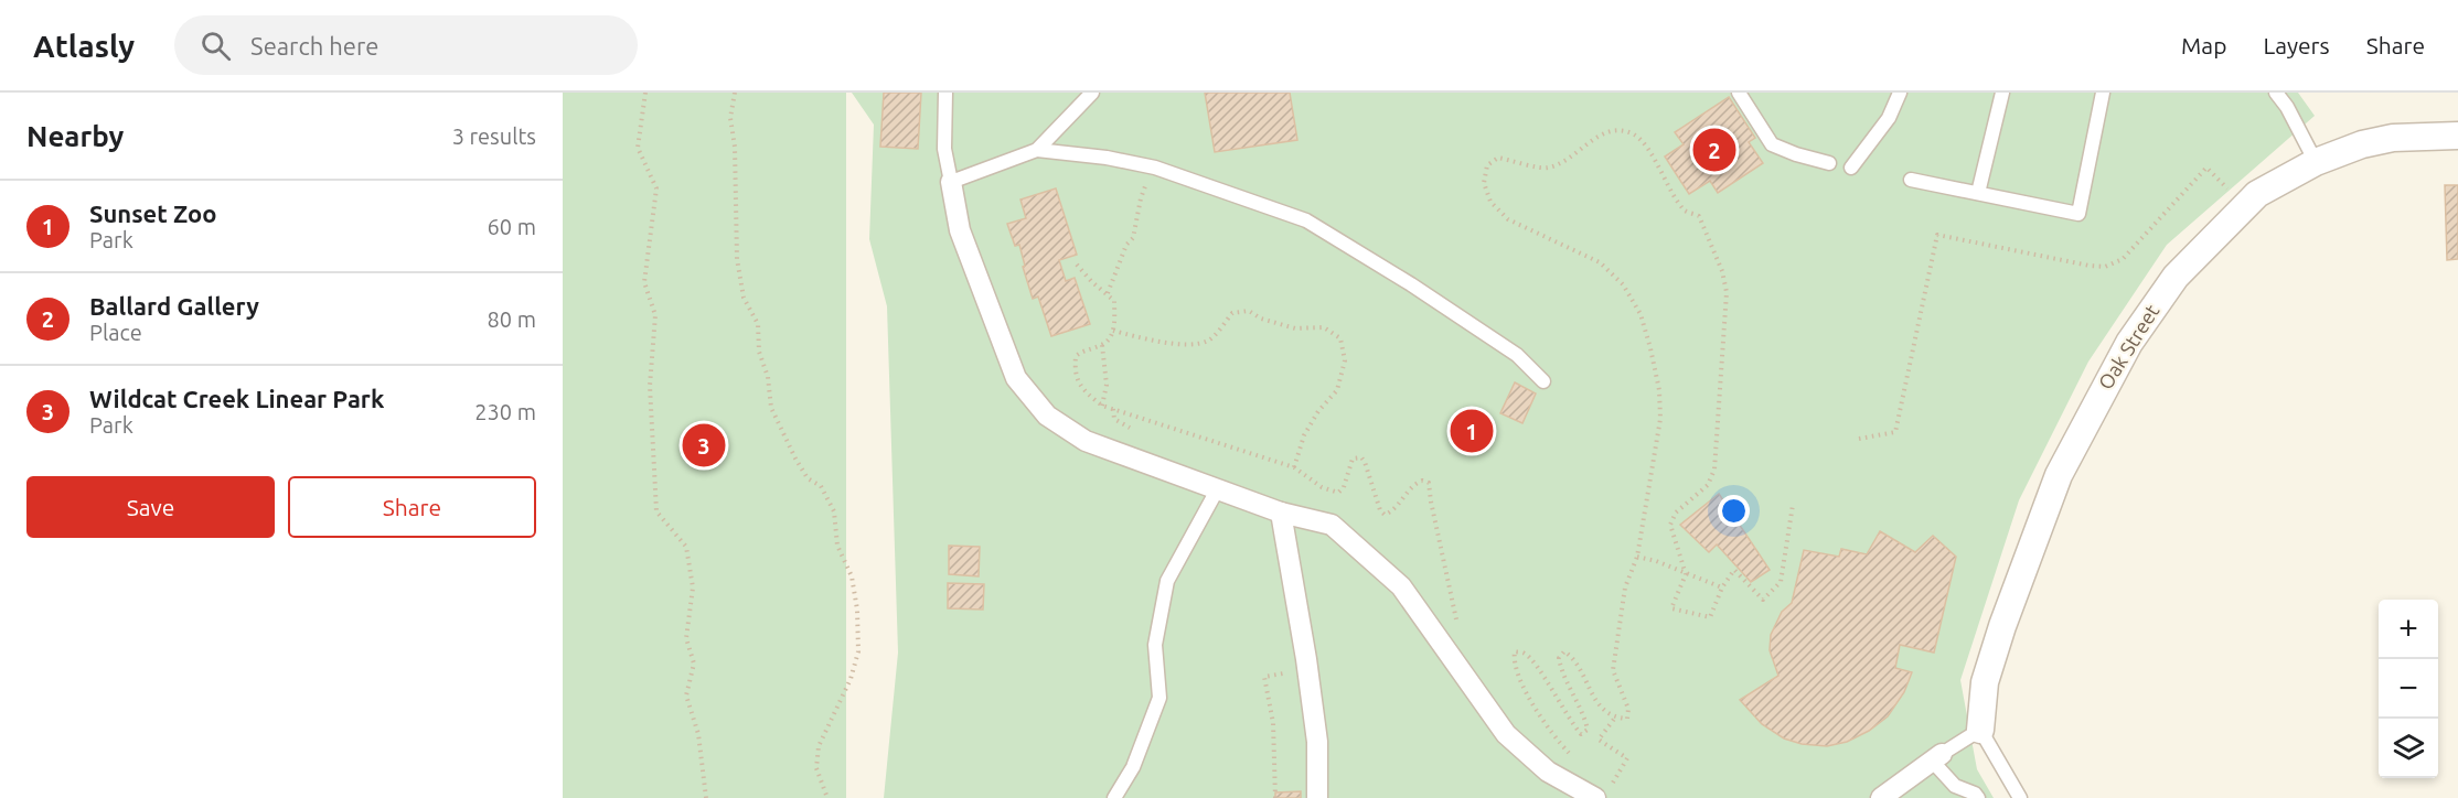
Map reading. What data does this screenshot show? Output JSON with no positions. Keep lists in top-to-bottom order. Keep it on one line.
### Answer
{"streets":{"street":["Oak Street"]},"page":{"header":"Atlasly","search":"Search here","nav":["Map","Layers","Share"],"heading":["Nearby","3 results"],"pins":["2","1","3"],"list":[{"mark":"1","name":"Sunset Zoo","note":"Park","value":"60 m"},{"mark":"2","name":"Ballard Gallery","note":"Place","value":"80 m"},{"mark":"3","name":"Wildcat Creek Linear Park","note":"Park","value":"230 m"}],"buttons":["Save","Share"],"map_buttons":["+","−"]}}
